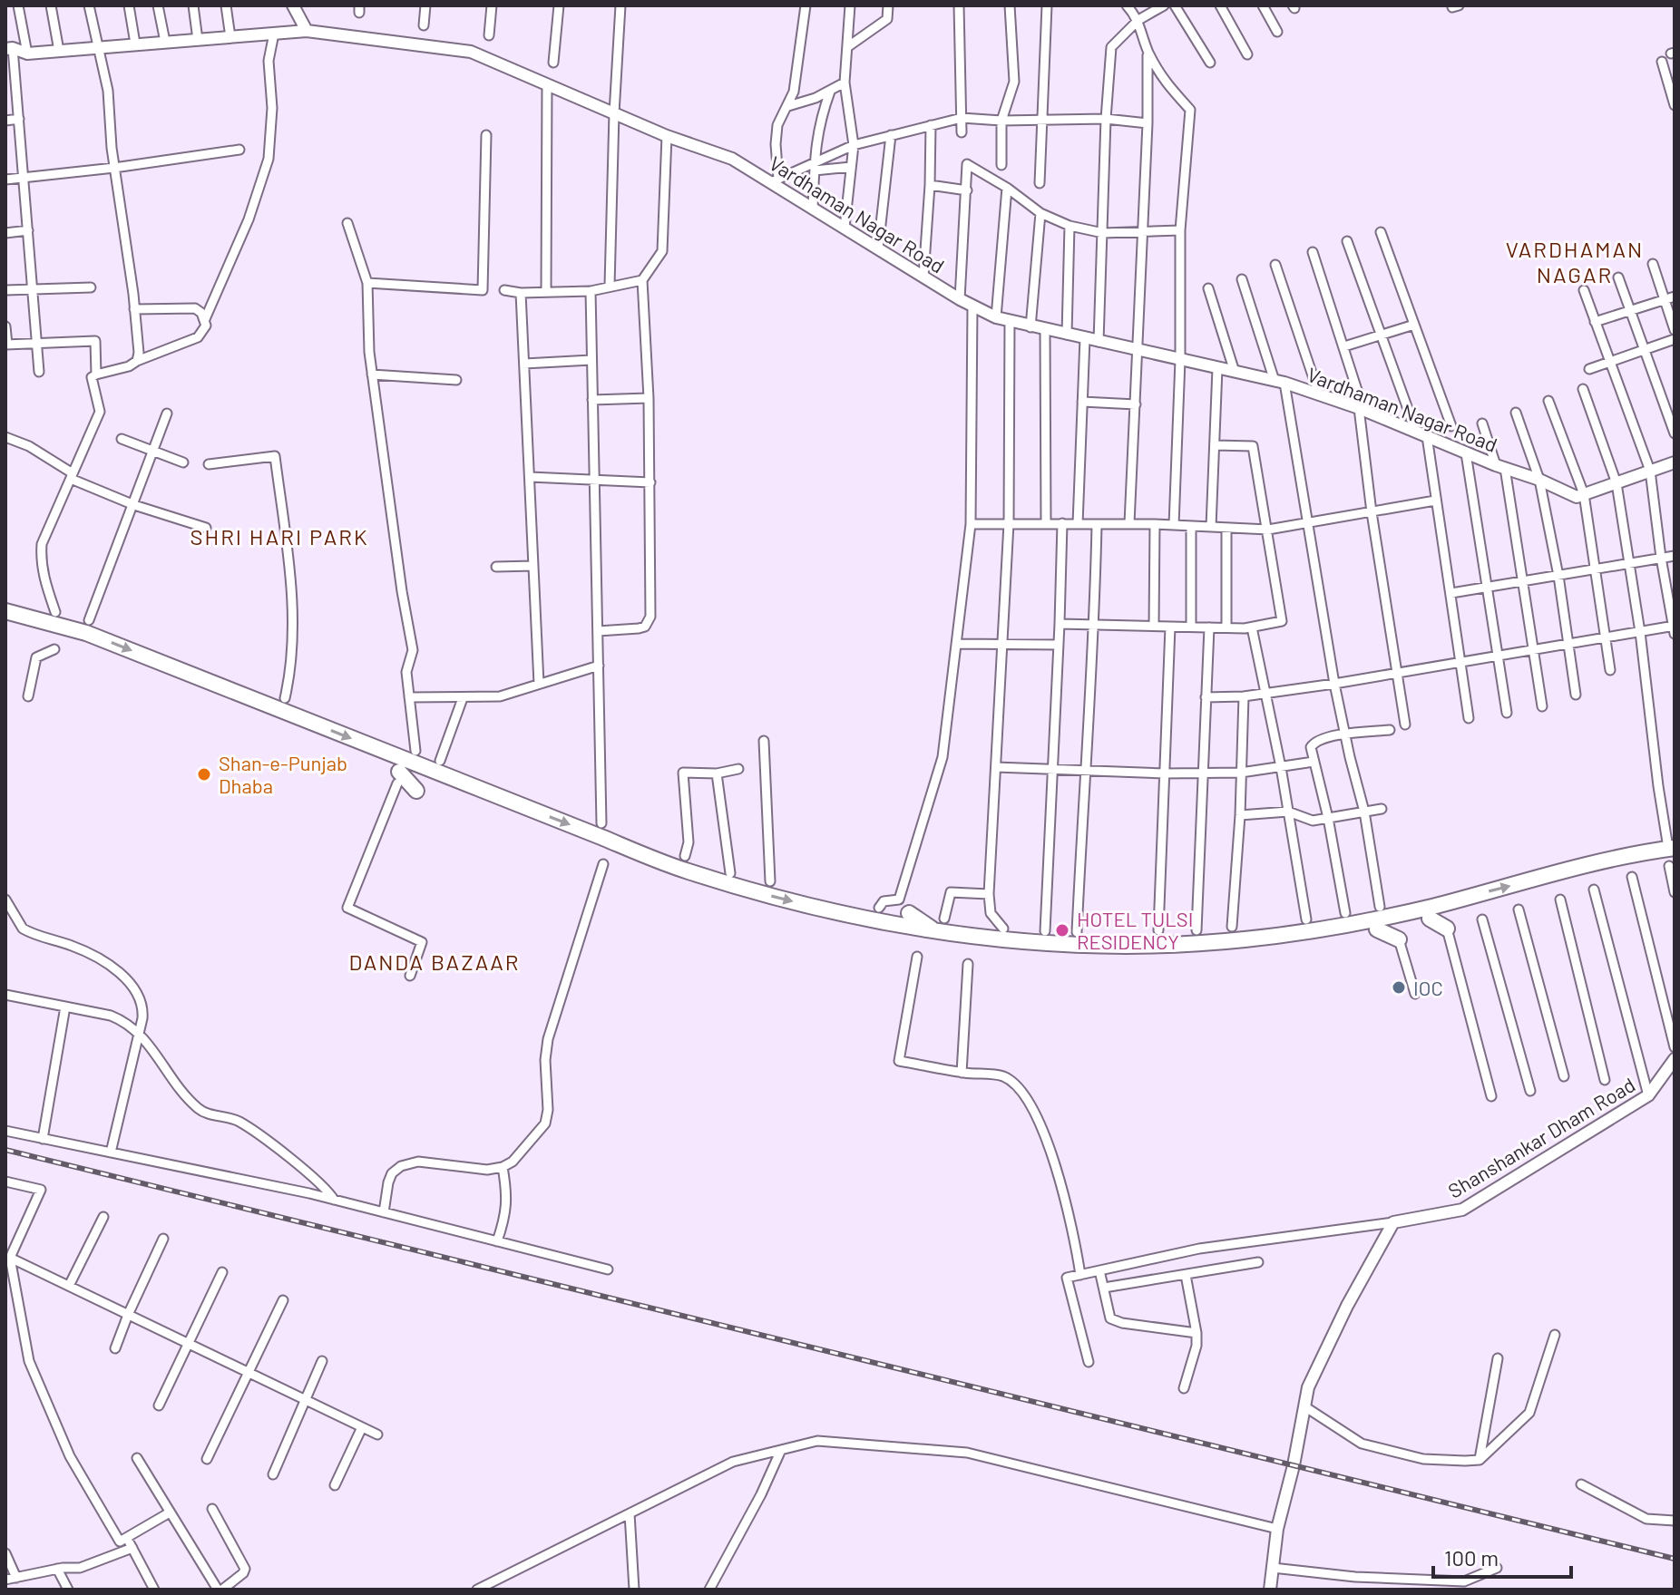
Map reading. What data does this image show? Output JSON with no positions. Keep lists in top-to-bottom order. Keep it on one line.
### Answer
{"streets":{"street":["Vardhaman Nagar Road","Shanshankar Dham Road"]},"districts":["VARDHAMAN NAGAR","SHRI HARI PARK","DANDA BAZAAR"],"places":["Shan-e-Punjab Dhaba","HOTEL TULSI RESIDENCY","IOC"],"scale_bar":"100 m"}
